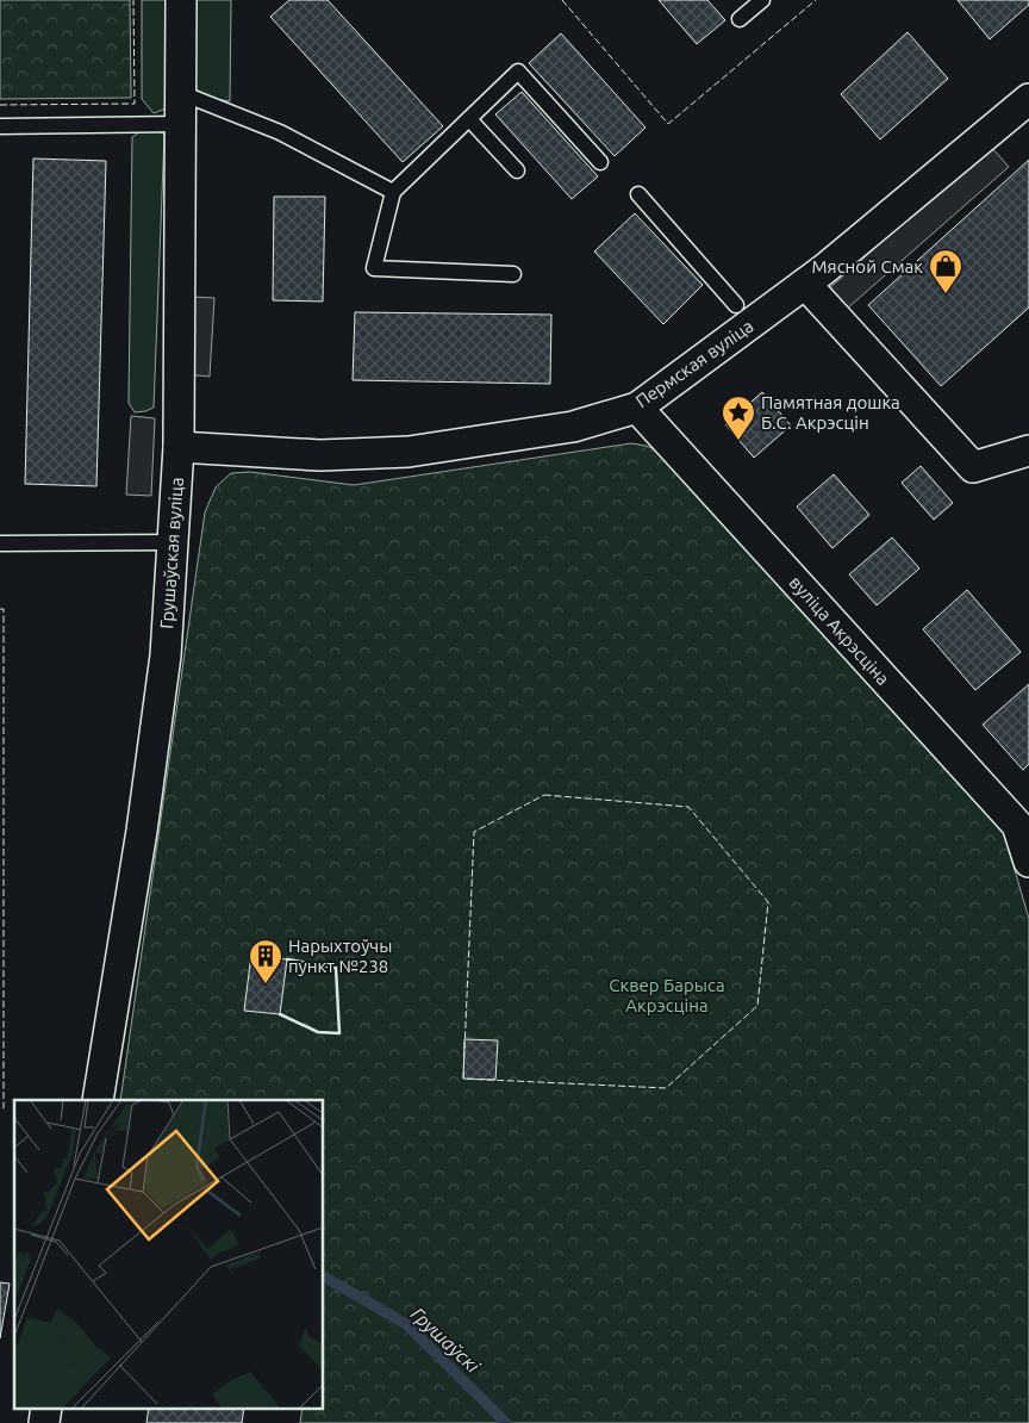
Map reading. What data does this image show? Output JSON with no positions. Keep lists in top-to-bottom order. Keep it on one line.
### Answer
{"streets":{"street":["Пермская вуліца","Грушаўская вуліца","вуліца Акрэсціна"]},"crossings":[["Пермская вуліца","Грушаўская вуліца"],["Пермская вуліца","вуліца Акрэсціна"]],"water":["Грушаўскі"],"parks":["Сквер Барыса Акрэсціна"],"places":{"shop":["Мясной Смак"],"place":["Памятная дошка Б.С. Акрэсцін"],"building":["Нарыхтоўчы пункт №238"]}}
